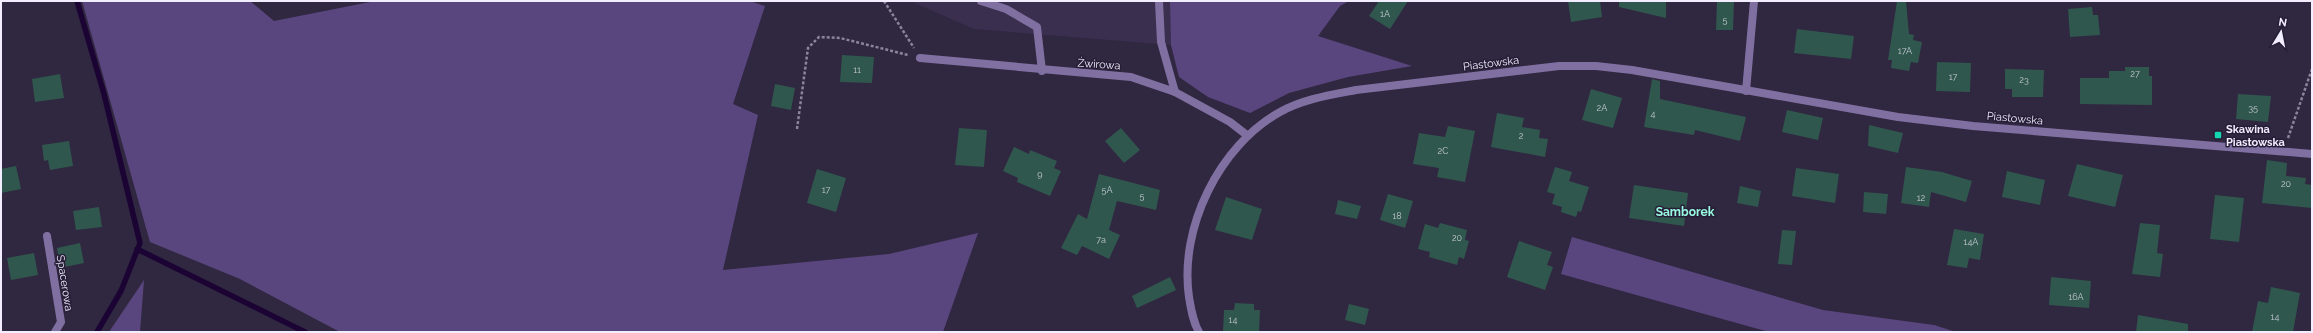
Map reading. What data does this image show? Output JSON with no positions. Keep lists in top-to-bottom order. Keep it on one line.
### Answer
{"streets":{"street":["Piastowska","Żwirowa","Spacerowa"]},"crossings":[["Piastowska","Żwirowa"]],"districts":["Samborek"],"places":{"transit":["Skawina Piastowska"]},"house_numbers":["1A","5","17A","11","27","17","23","2A","35","4","2","2C","9","20","17","5A","5","12","18","20","7a","14A","16A","14","14"],"north":"top"}
